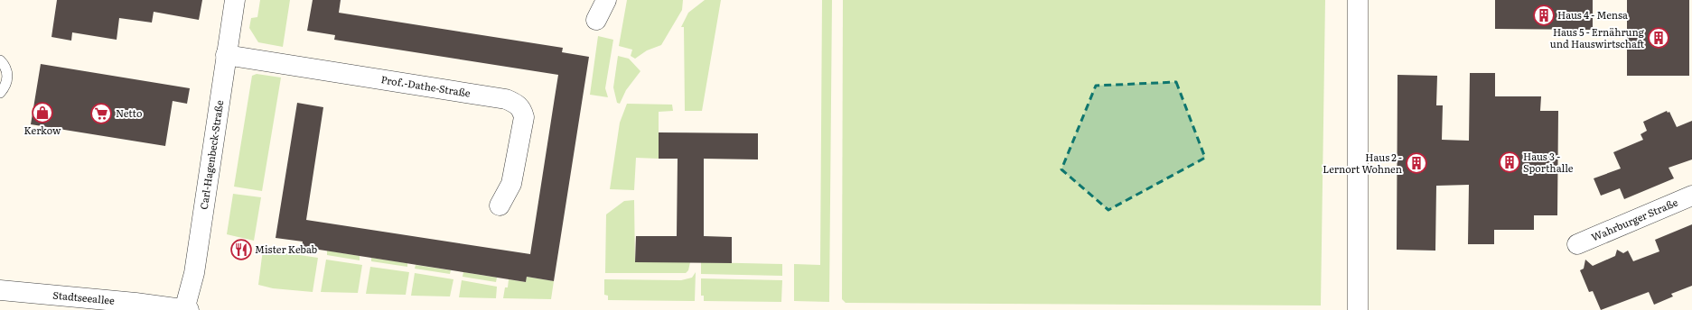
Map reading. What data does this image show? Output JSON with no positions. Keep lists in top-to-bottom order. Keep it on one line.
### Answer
{"streets":{"street":["Prof.-Dathe-Straße","Carl-Hagenbeck-Straße","Wahrburger Straße","Stadtseeallee"]},"crossings":[["Prof.-Dathe-Straße","Carl-Hagenbeck-Straße"],["Carl-Hagenbeck-Straße","Stadtseeallee"]],"places":{"building":["Haus 4 - Mensa","Haus 5 - Ernährung und Hauswirtschaft","Haus 3 - Sporthalle","Haus 2 - Lernort Wohnen"],"shop":["Kerkow"],"supermarket":["Netto"],"restaurant":["Mister Kebab"]}}
